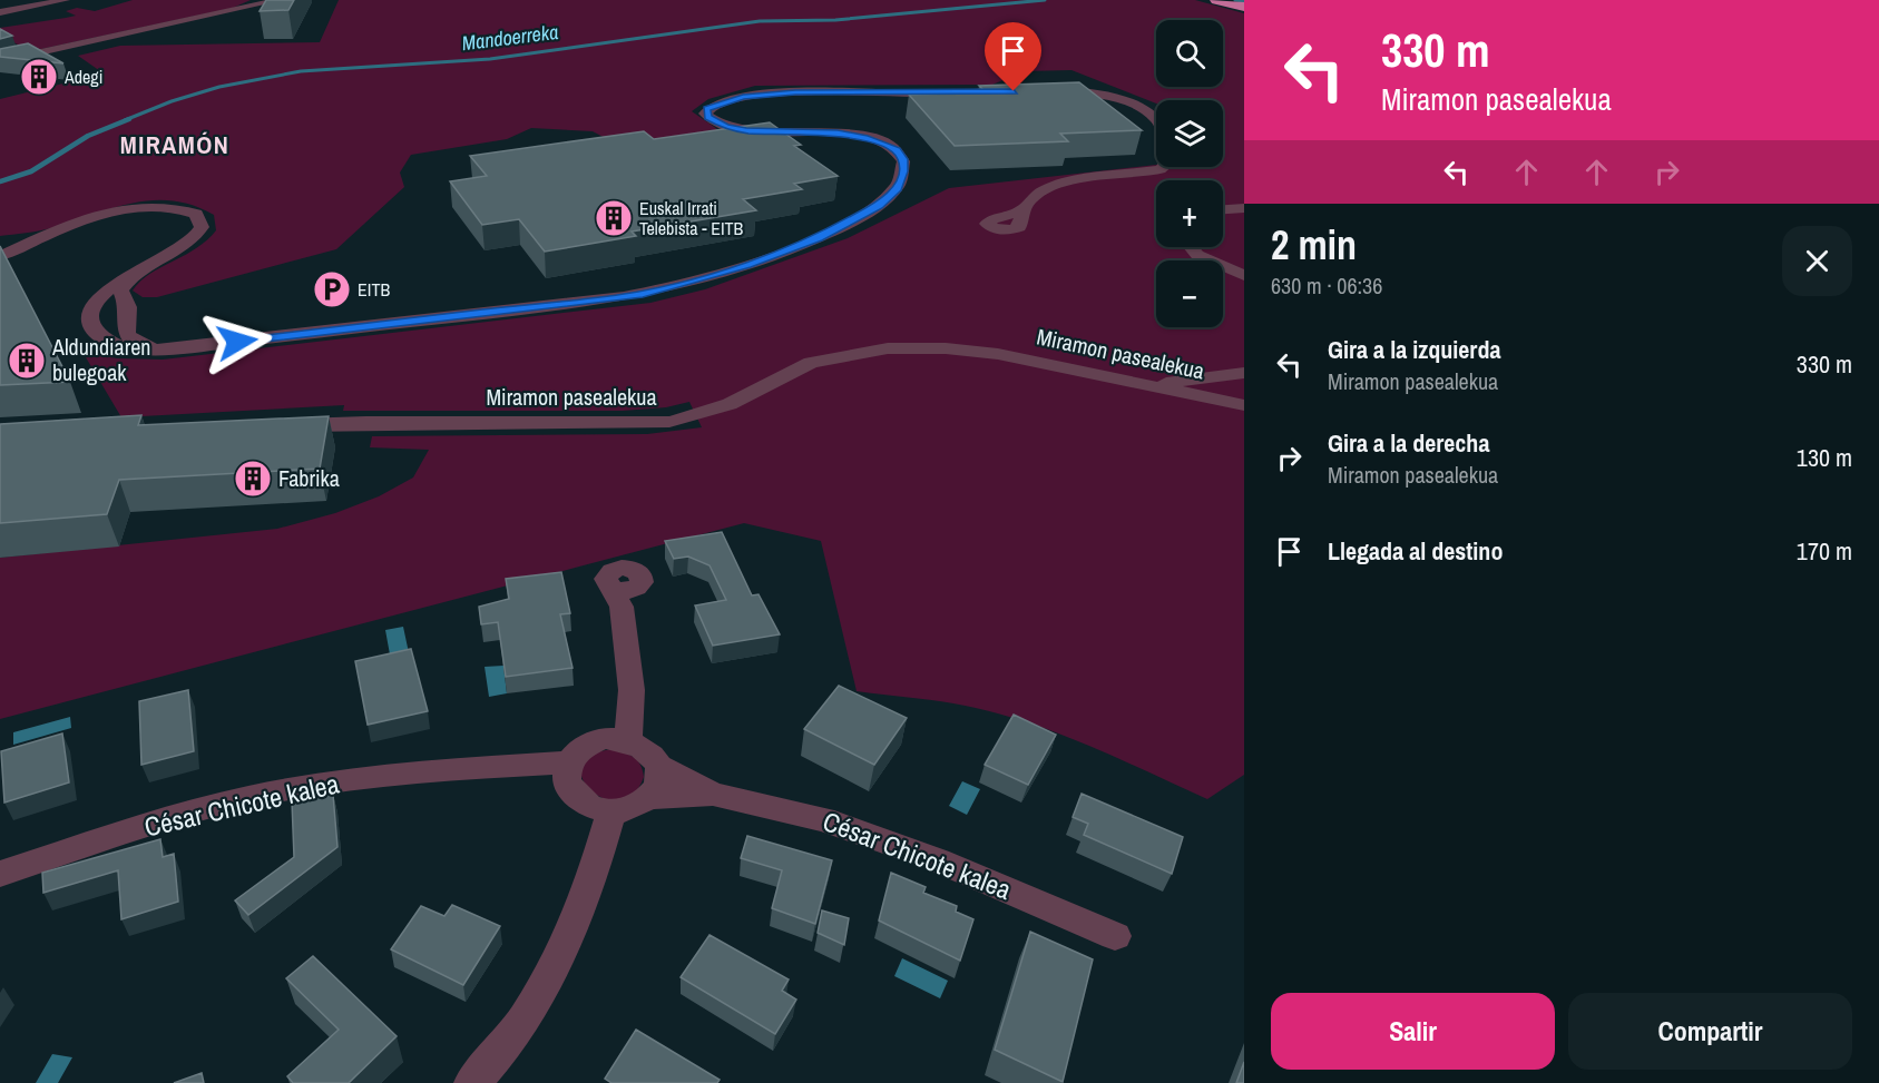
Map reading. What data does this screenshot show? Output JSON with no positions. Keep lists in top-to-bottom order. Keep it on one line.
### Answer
{"streets":{"street":["Miramon pasealekua","César Chicote kalea"]},"districts":["MIRAMÓN"],"water":["Mandoerreka"],"places":{"building":["Adegi","Euskal Irrati Telebista - EITB","Aldundiaren bulegoak","Fabrika"],"parking":["EITB"]},"page":{"turn":["330 m","Miramon pasealekua"],"map_buttons":["+","−"],"heading":["2 min","630 m · 06:36"],"list":[{"name":"Gira a la izquierda","note":"Miramon pasealekua","value":"330 m"},{"name":"Gira a la derecha","note":"Miramon pasealekua","value":"130 m"},{"name":"Llegada al destino","value":"170 m"}],"buttons":["Salir","Compartir"]}}
